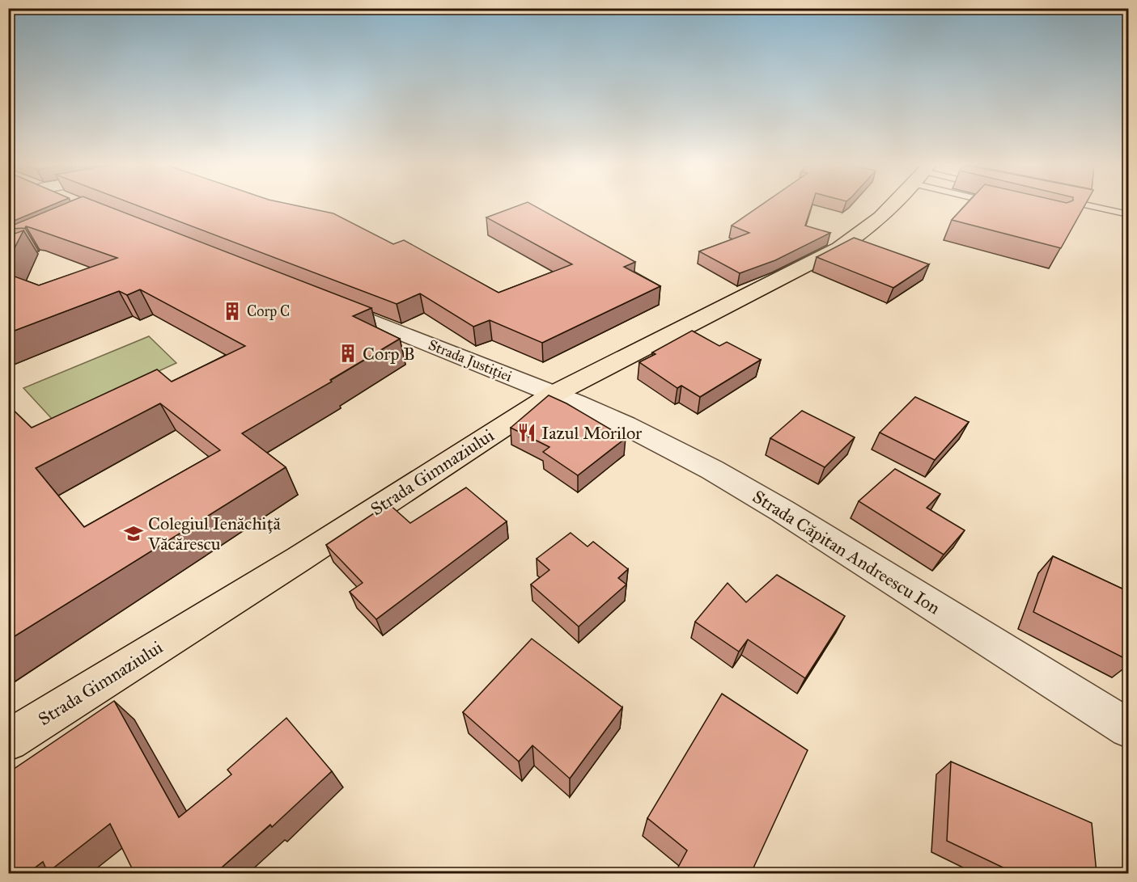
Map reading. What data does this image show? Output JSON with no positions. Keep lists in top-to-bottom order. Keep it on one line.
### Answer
{"streets":{"main road":["Strada Gimnaziului"],"street":["Strada Justiției","Strada Căpitan Andreescu Ion"]},"crossings":[["Strada Justiției","Strada Gimnaziului"],["Strada Justiției","Strada Căpitan Andreescu Ion"],["Strada Gimnaziului","Strada Căpitan Andreescu Ion"]],"places":{"building":["Corp C","Corp B"],"restaurant":["Iazul Morilor"],"school or university":["Colegiul Ienăchiță Văcărescu"]}}
